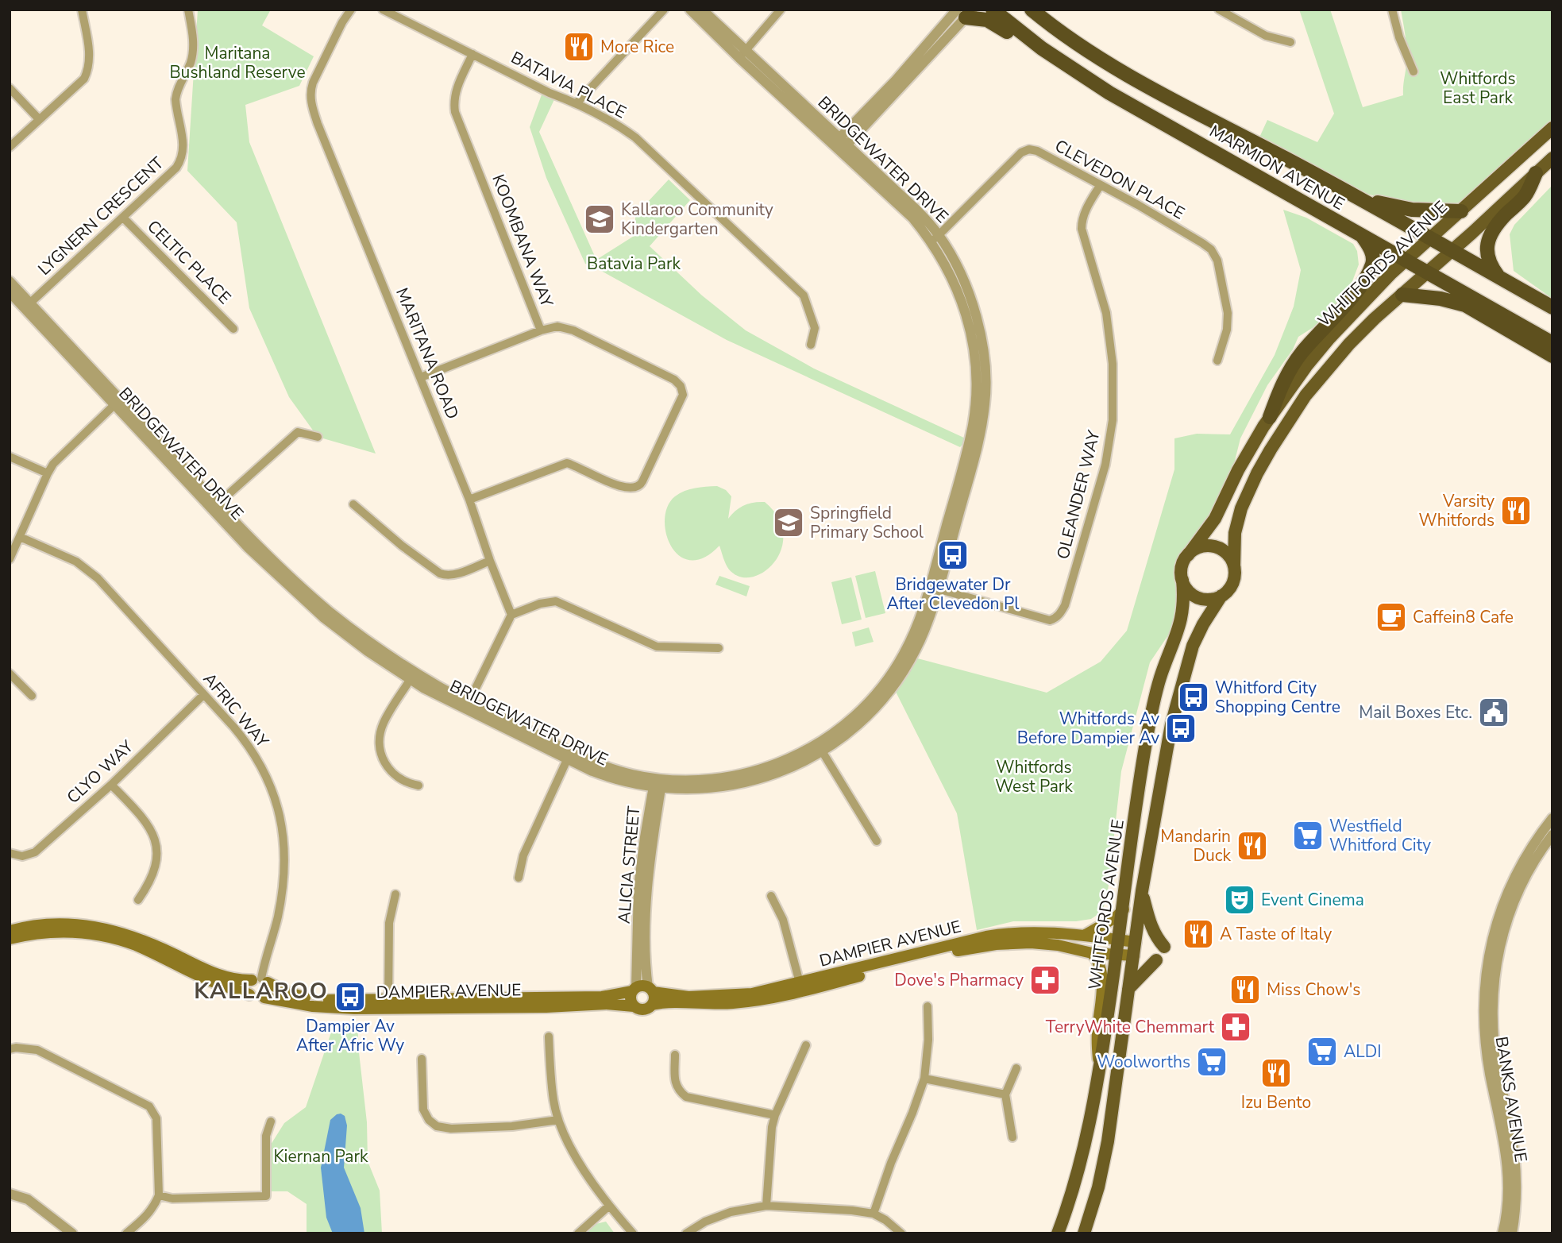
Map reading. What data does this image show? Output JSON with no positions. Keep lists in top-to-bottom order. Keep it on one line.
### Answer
{"streets":{"highway":["MARMION AVENUE"],"main road":["WHITFORDS AVENUE","DAMPIER AVENUE"],"street":["BATAVIA PLACE","BRIDGEWATER DRIVE","CLEVEDON PLACE","LYGNERN CRESCENT","KOOMBANA WAY","CELTIC PLACE","MARITANA ROAD","OLEANDER WAY","AFRIC WAY","CLYO WAY","ALICIA STREET","BANKS AVENUE"]},"crossings":[["BATAVIA PLACE","KOOMBANA WAY"],["BRIDGEWATER DRIVE","CLEVEDON PLACE"],["BRIDGEWATER DRIVE","LYGNERN CRESCENT"],["BRIDGEWATER DRIVE","OLEANDER WAY"],["BRIDGEWATER DRIVE","ALICIA STREET"],["MARMION AVENUE","WHITFORDS AVENUE"],["CLEVEDON PLACE","OLEANDER WAY"],["LYGNERN CRESCENT","CELTIC PLACE"],["KOOMBANA WAY","MARITANA ROAD"],["WHITFORDS AVENUE","DAMPIER AVENUE"],["AFRIC WAY","CLYO WAY"],["AFRIC WAY","DAMPIER AVENUE"],["ALICIA STREET","DAMPIER AVENUE"]],"districts":["KALLAROO"],"parks":["Maritana Bushland Reserve","Whitfords East Park","Batavia Park","Whitfords West Park","Kiernan Park"],"places":{"restaurant":["More Rice","Varsity Whitfords","Mandarin Duck","A Taste of Italy","Miss Chow's","Izu Bento"],"school or university":["Kallaroo Community Kindergarten","Springfield Primary School"],"bus stop":["Bridgewater Dr After Clevedon Pl","Whitford City Shopping Centre","Whitfords Av Before Dampier Av","Dampier Av After Afric Wy"],"cafe":["Caffein8 Cafe"],"public building":["Mail Boxes Etc."],"supermarket":["Westfield Whitford City","ALDI","Woolworths"],"theatre":["Event Cinema"],"pharmacy":["Dove's Pharmacy","TerryWhite Chemmart"]}}
